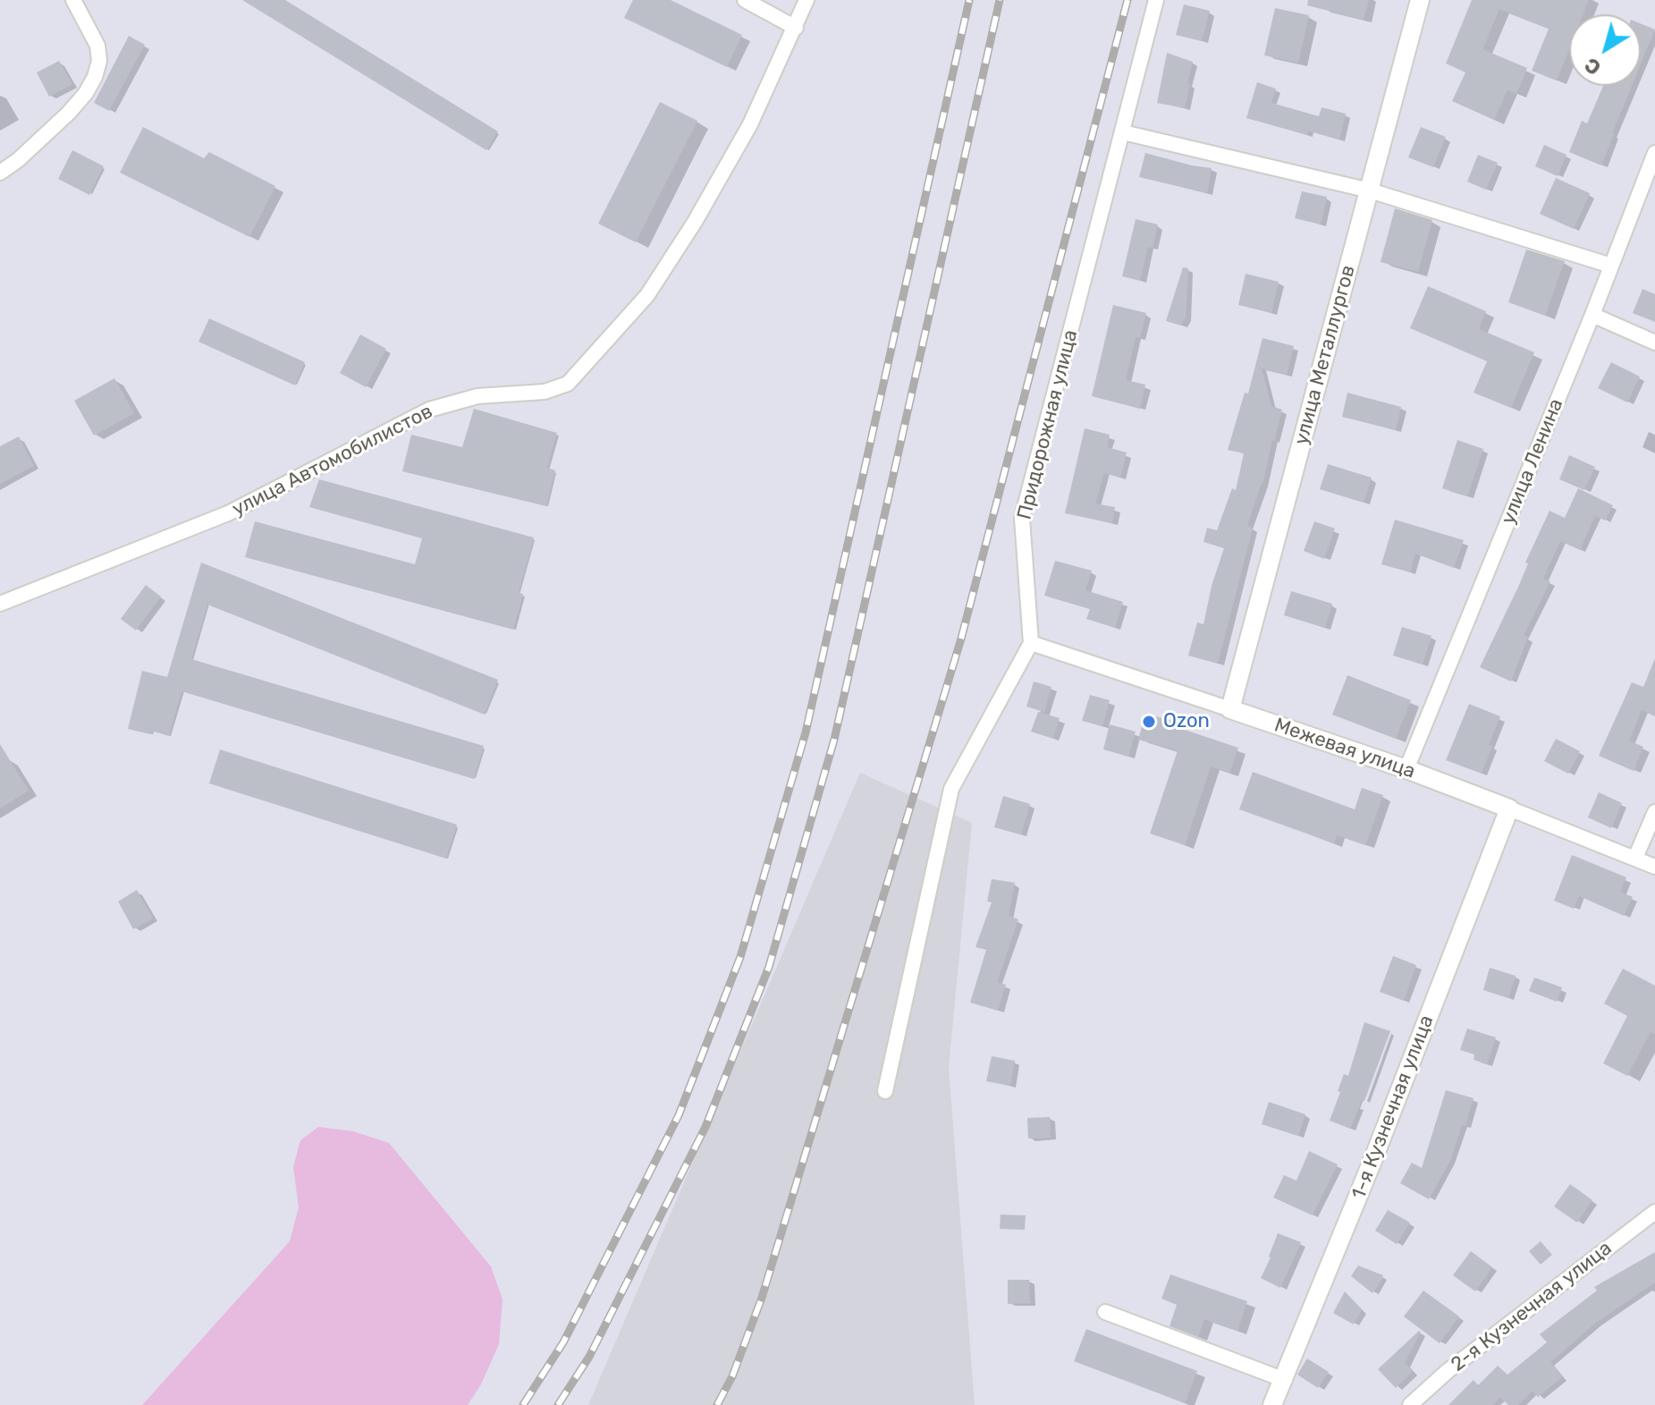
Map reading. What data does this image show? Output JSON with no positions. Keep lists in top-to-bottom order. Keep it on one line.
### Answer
{"streets":{"street":["улица Металлургов","Придорожная улица","улица Автомобилистов","улица Ленина","Межевая улица","1-я Кузнечная улица","2-я Кузнечная улица"]},"crossings":[["улица Металлургов","Межевая улица"],["Придорожная улица","Межевая улица"],["улица Ленина","Межевая улица"],["Межевая улица","1-я Кузнечная улица"]],"places":["Ozon"],"north":"bottom left"}
